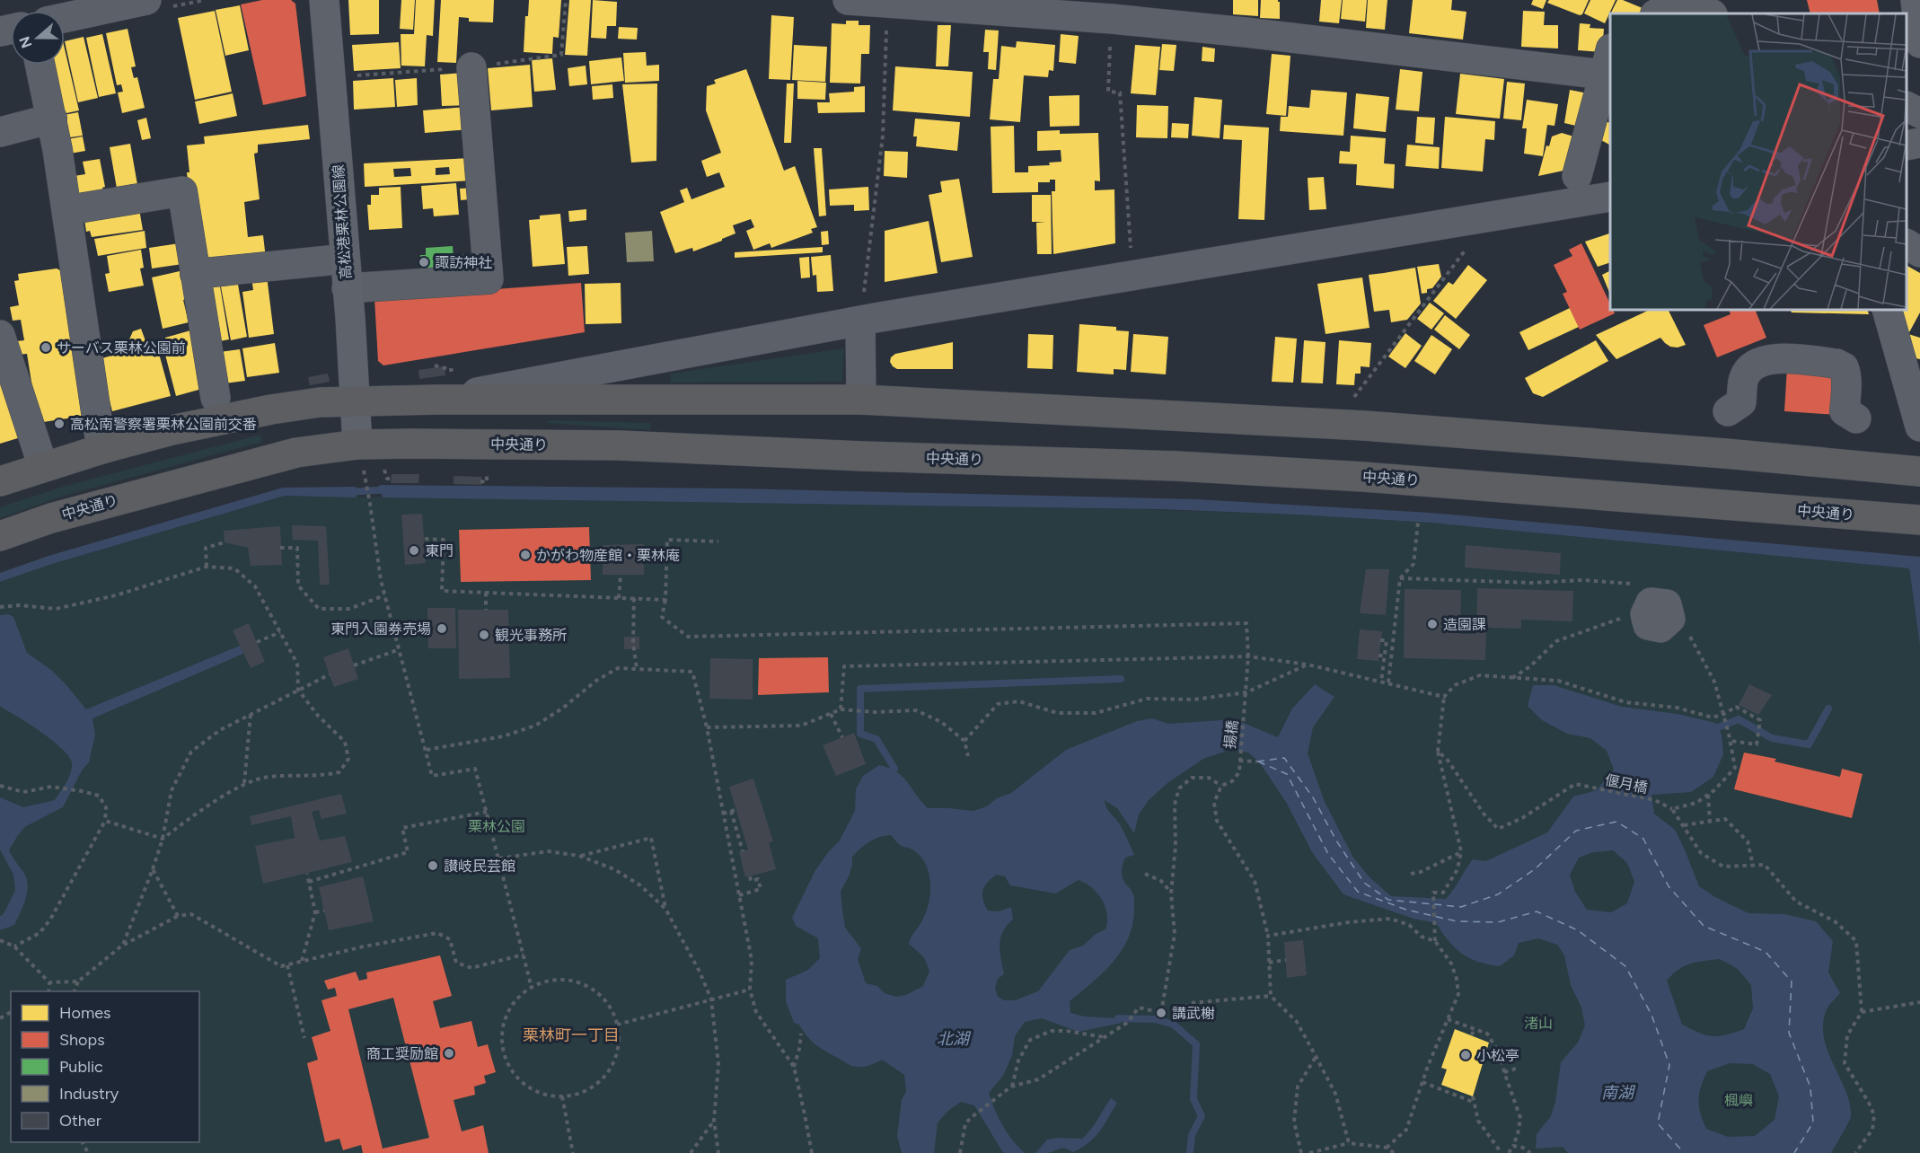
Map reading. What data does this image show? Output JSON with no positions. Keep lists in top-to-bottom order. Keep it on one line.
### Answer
{"streets":{"highway":["中央通り"],"main road":["高松港栗林公園線"],"path":["揚橋","偃月橋"]},"crossings":[["高松港栗林公園線","中央通り"]],"districts":["栗林町一丁目"],"water":["北湖","南湖"],"parks":["栗林公園","渚山","楓嶼"],"places":["諏訪神社","サーバス栗林公園前","高松南警察署栗林公園前交番","東門","かがわ物産館・栗林庵","造園課","東門入園券売場","観光事務所","讃岐民芸館","講武榭","商工奨励館","小松亭"],"legend":["Homes","Shops","Public","Industry","Other"],"north":"left"}
